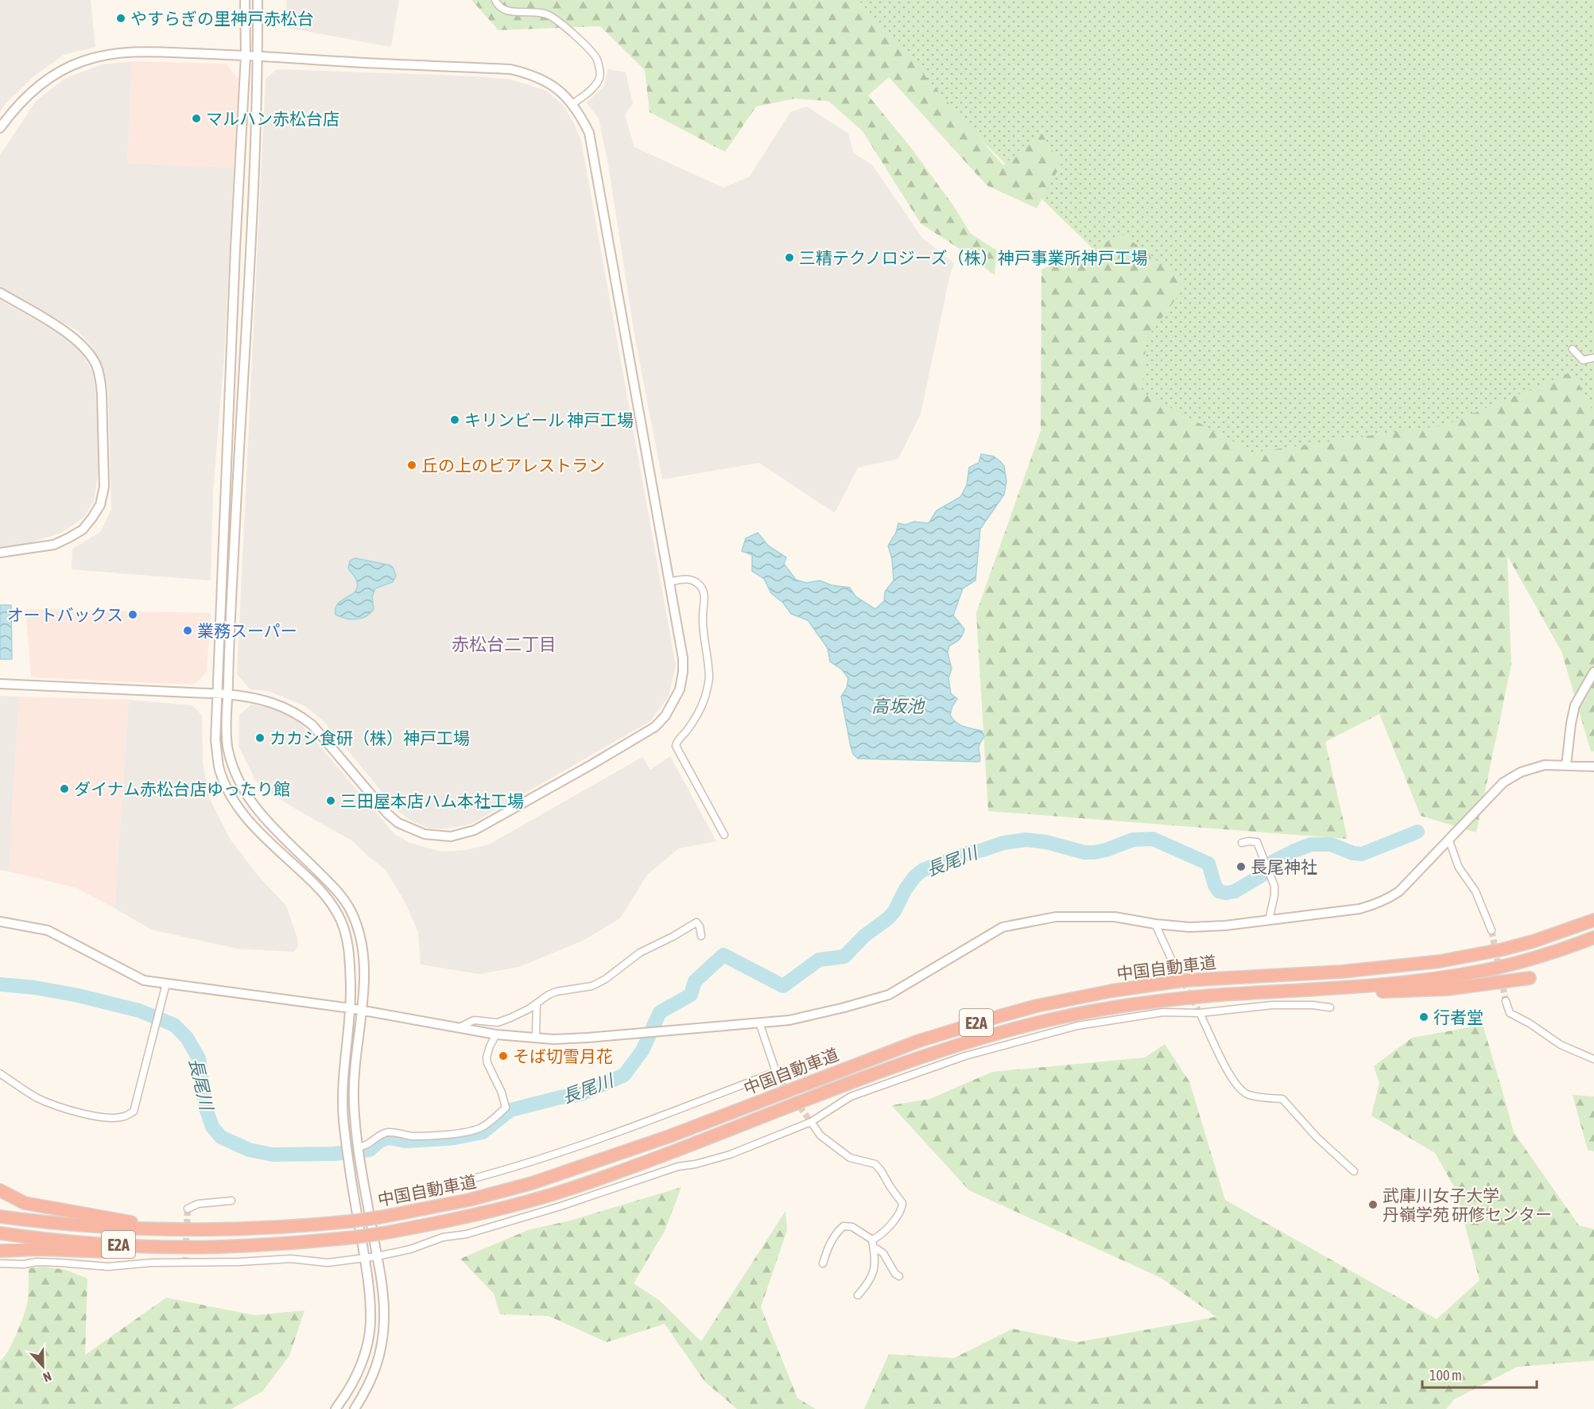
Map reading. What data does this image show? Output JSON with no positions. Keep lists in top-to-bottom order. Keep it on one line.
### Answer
{"streets":{"highway":["中国自動車道","E2A"]},"districts":["赤松台二丁目"],"water":["高坂池","長尾川"],"places":["やすらぎの里神戸赤松台","マルハン赤松台店","三精テクノロジーズ（株）神戸事業所神戸工場","キリンビール 神戸工場","丘の上のビアレストラン","オートバックス","業務スーパー","カカシ食研（株）神戸工場","ダイナム赤松台店ゆったり館","三田屋本店ハム本社工場","長尾神社","行者堂","そば切雪月花","武庫川女子大学 丹嶺学苑 研修センター"],"scale_bar":"100 m","north":"bottom"}
